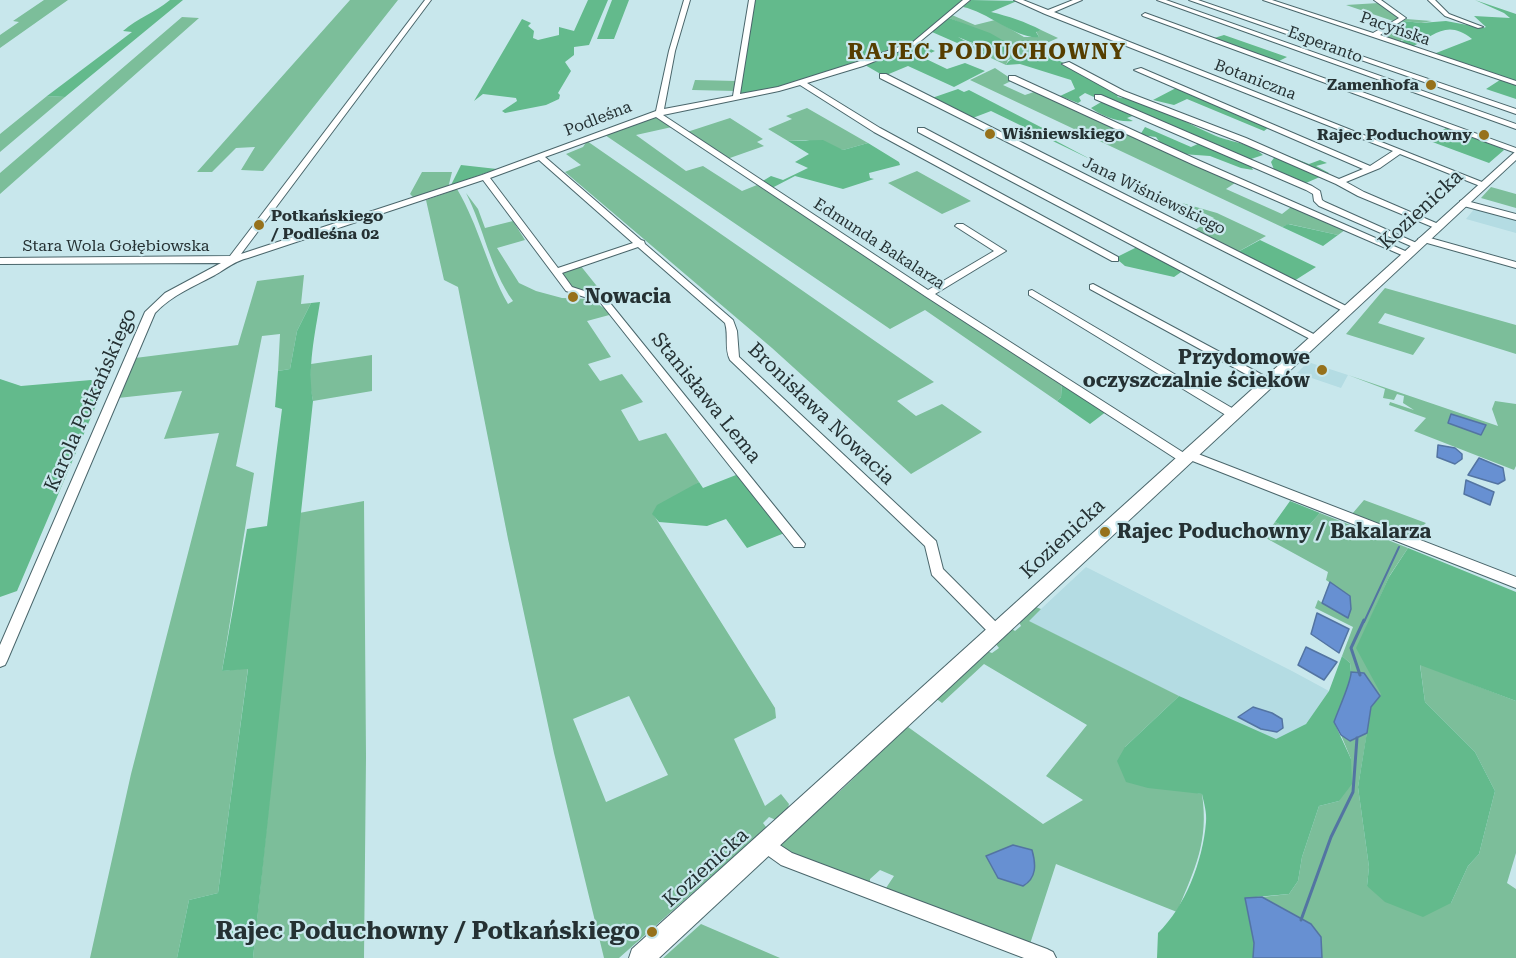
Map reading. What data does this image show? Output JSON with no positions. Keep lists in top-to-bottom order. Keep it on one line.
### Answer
{"streets":{"main road":["Kozienicka"],"street":["Pacyńska","Esperanto","Botaniczna","Podleśna","Jana Wiśniewskiego","Edmunda Bakalarza","Stara Wola Gołębiowska","Stanisława Lema","Karola Potkańskiego","Bronisława Nowacia"]},"crossings":[["Botaniczna","Kozienicka"],["Podleśna","Edmunda Bakalarza"],["Podleśna","Stara Wola Gołębiowska"],["Podleśna","Stanisława Lema"],["Podleśna","Karola Potkańskiego"],["Podleśna","Bronisława Nowacia"],["Jana Wiśniewskiego","Kozienicka"],["Kozienicka","Edmunda Bakalarza"],["Kozienicka","Bronisława Nowacia"],["Stara Wola Gołębiowska","Karola Potkańskiego"]],"districts":["RAJEC PODUCHOWNY"],"places":["Zamenhofa","Wiśniewskiego","Rajec Poduchowny","Potkańskiego / Podleśna 02","Nowacia","Przydomowe oczyszczalnie ścieków","Rajec Poduchowny / Bakalarza","Rajec Poduchowny / Potkańskiego"]}
